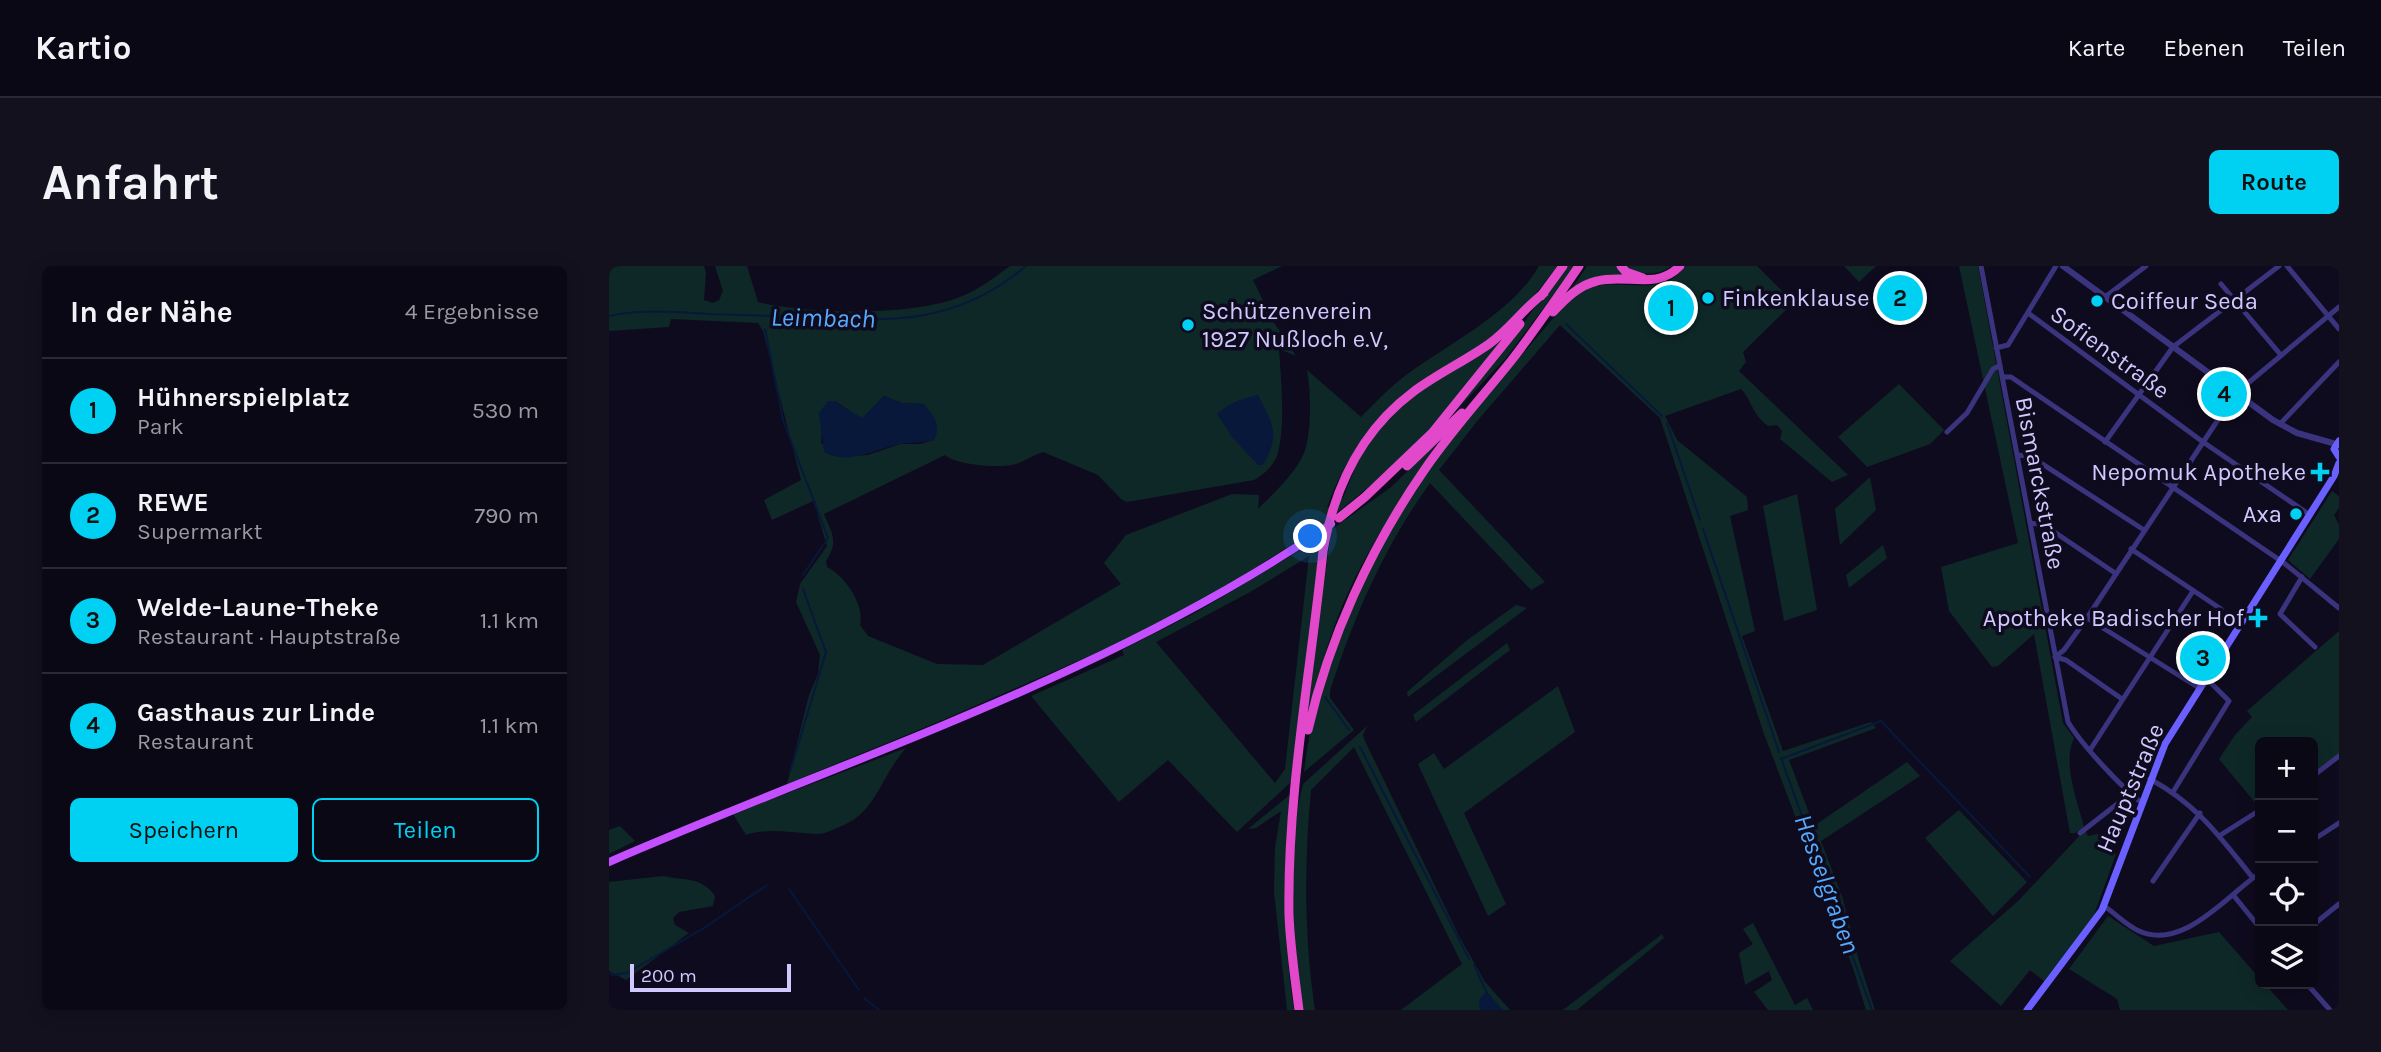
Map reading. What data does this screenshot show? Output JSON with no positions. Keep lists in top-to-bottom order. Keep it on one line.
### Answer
{"streets":{"main road":["Hauptstraße"],"street":["Sofienstraße","Bismarckstraße"]},"crossings":[["Sofienstraße","Hauptstraße"],["Bismarckstraße","Hauptstraße"]],"water":["Leimbach","Hesselgraben"],"places":{"other":["Finkenklause","Coiffeur Seda","Schützenverein 1927 Nußloch e.V,","Axa"],"health":["Nepomuk Apotheke","Apotheke Badischer Hof"]},"scale_bar":"200 m","page":{"header":"Kartio","nav":["Karte","Ebenen","Teilen"],"buttons":["Route",["Speichern","Teilen"]],"title":"Anfahrt","heading":["In der Nähe","4 Ergebnisse"],"pins":["2","1","4","3"],"list":[{"mark":"1","name":"Hühnerspielplatz","note":"Park","value":"530 m"},{"mark":"2","name":"REWE","note":"Supermarkt","value":"790 m"},{"mark":"3","name":"Welde-Laune-Theke","note":"Restaurant · Hauptstraße","value":"1.1 km"},{"mark":"4","name":"Gasthaus zur Linde","note":"Restaurant","value":"1.1 km"}],"map_buttons":["+","−"],"scale":"200 m"}}
